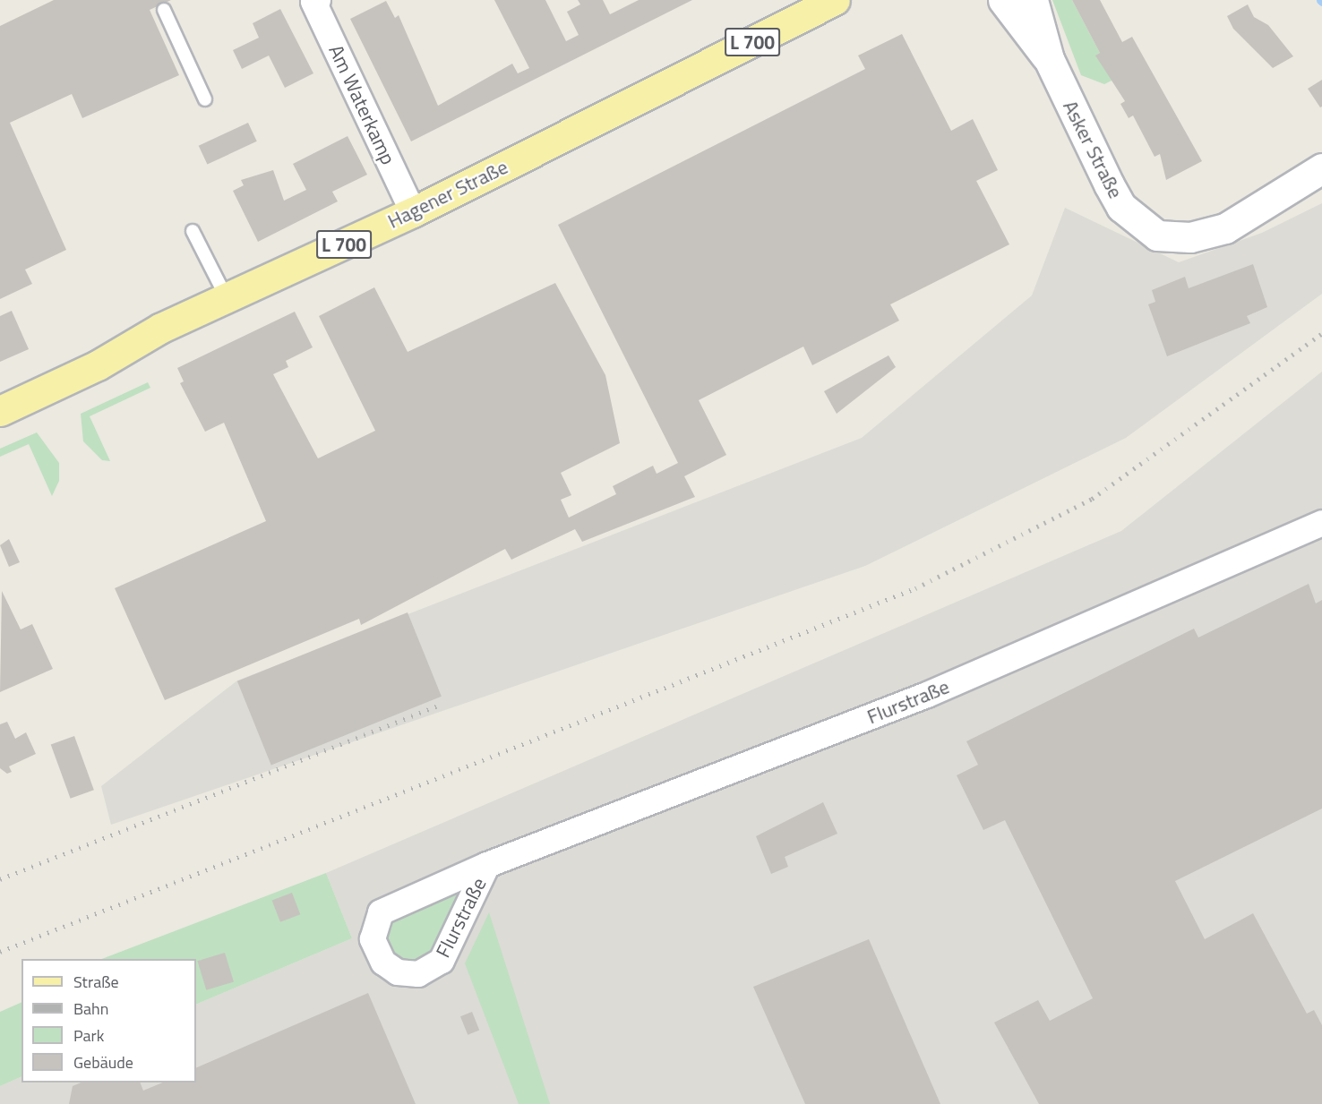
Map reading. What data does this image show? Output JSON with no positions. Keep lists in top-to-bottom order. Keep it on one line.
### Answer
{"streets":{"main road":["L 700","Hagener Straße"],"street":["Am Waterkamp","Asker Straße","Flurstraße"]},"crossings":[["Am Waterkamp","Hagener Straße"]],"legend":["Straße","Bahn","Park","Gebäude"]}
